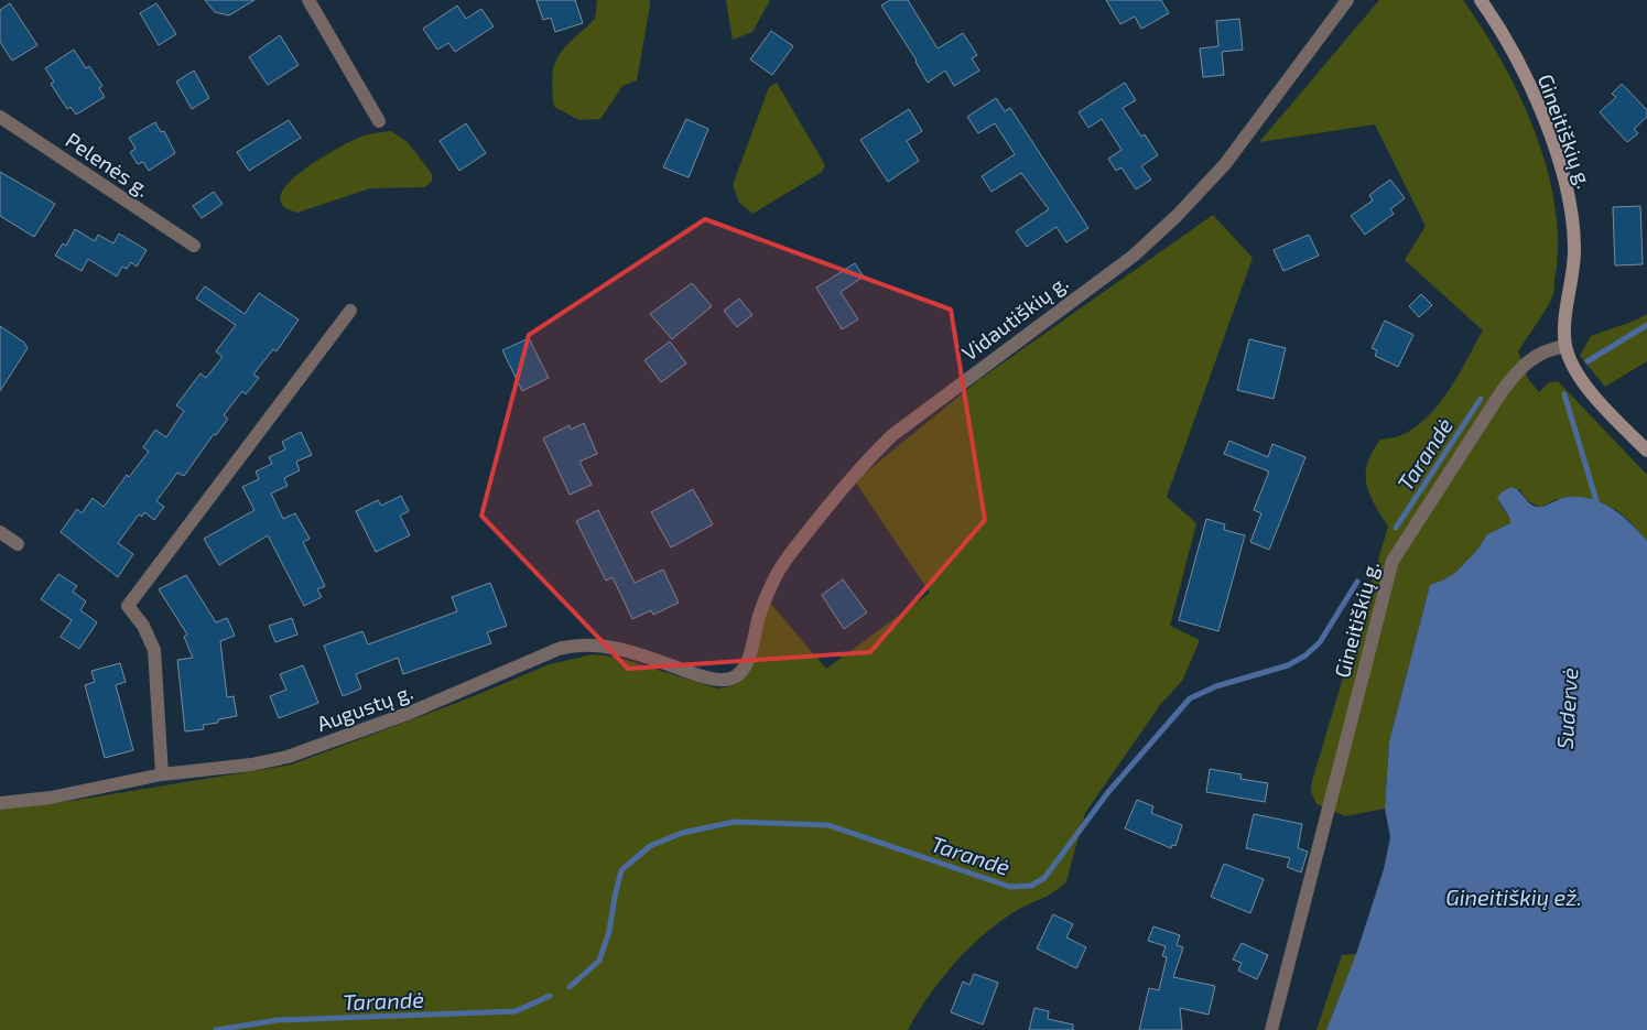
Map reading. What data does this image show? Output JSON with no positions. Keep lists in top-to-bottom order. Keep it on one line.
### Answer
{"streets":{"street":["Gineitiškių g.","Pelenės g.","Vidautiškių g.","Augustų g."]},"crossings":[["Vidautiškių g.","Augustų g."]],"water":["Tarandė","Sudervė","Gineitiškių ež."]}
